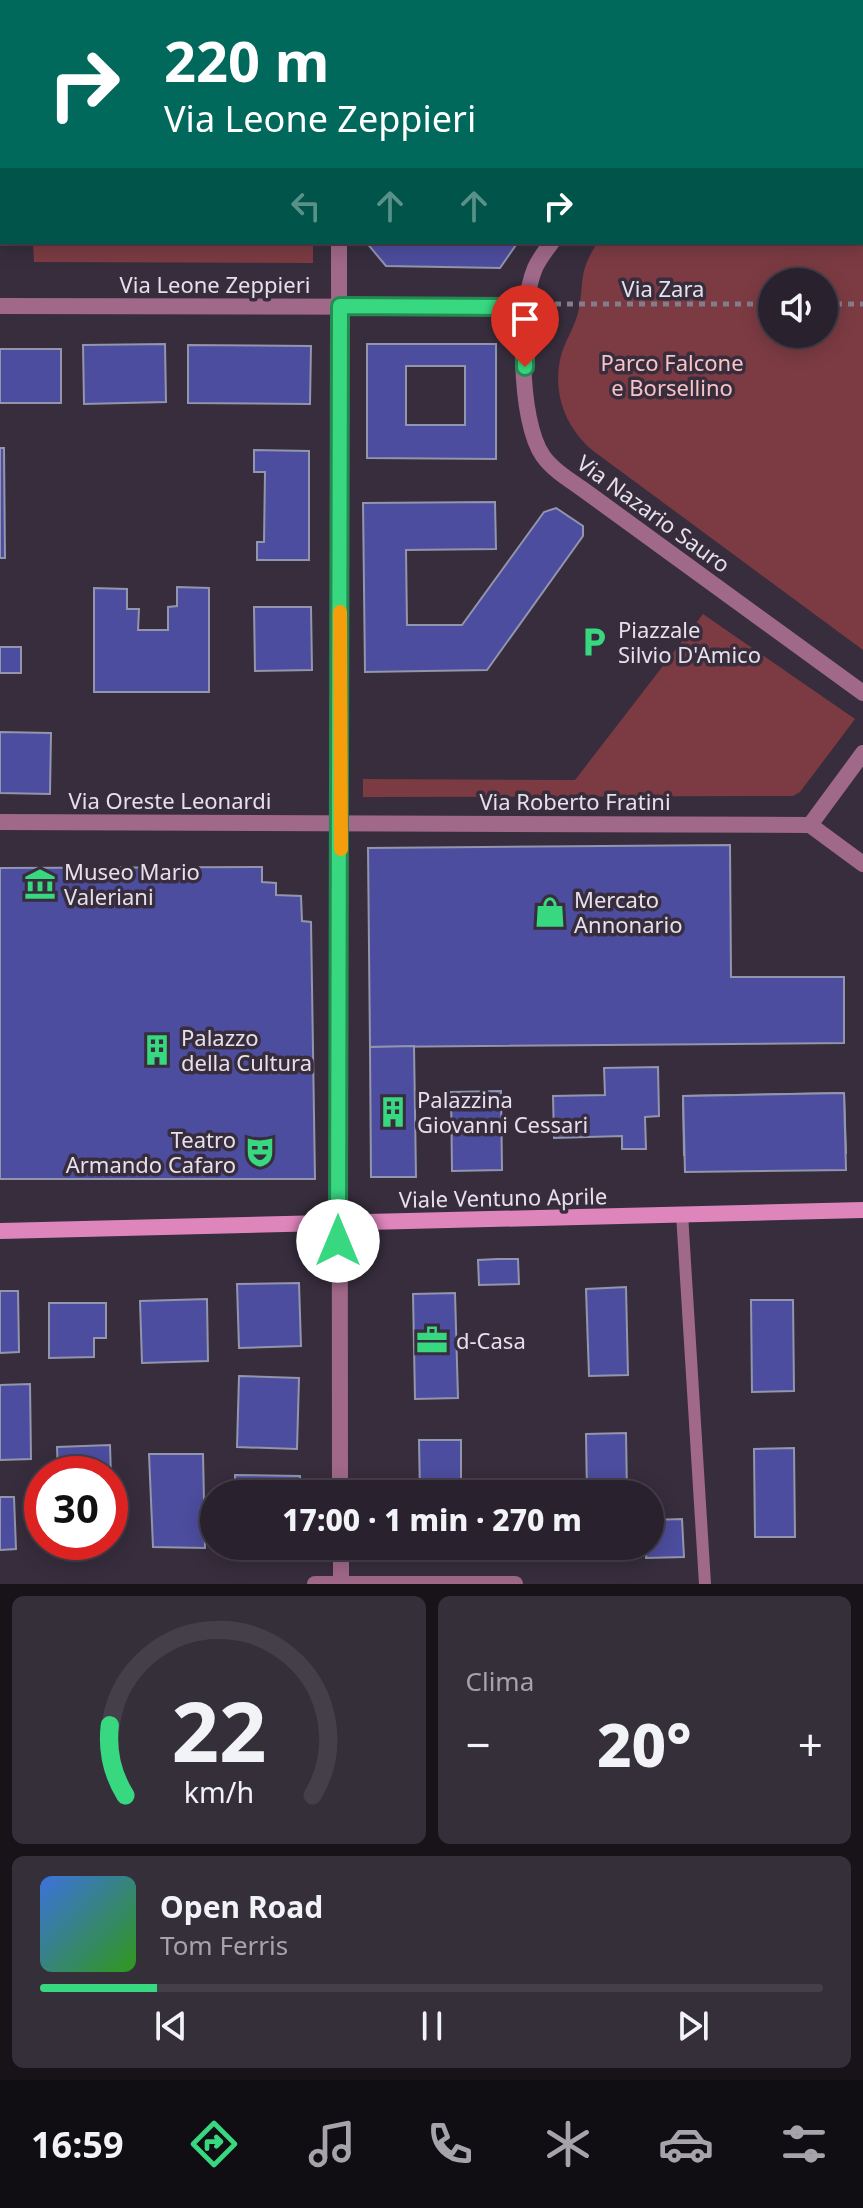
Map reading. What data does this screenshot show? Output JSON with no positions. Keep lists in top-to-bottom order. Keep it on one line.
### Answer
{"streets":{"main road":["Viale Ventuno Aprile"],"street":["Via Leone Zeppieri","Via Nazario Sauro","Via Oreste Leonardi","Via Roberto Fratini"],"path":["Via Zara"]},"crossings":[["Via Leone Zeppieri","Via Nazario Sauro"],["Via Oreste Leonardi","Via Roberto Fratini"]],"parks":["Parco Falcone e Borsellino"],"places":{"parking":["Piazzale Silvio D'Amico"],"museum":["Museo Mario Valeriani"],"shop":["Mercato Annonario"],"building":["Palazzo della Cultura","Palazzina Giovanni Cessari"],"theatre":["Teatro Armando Cafaro"],"office":["d-Casa"]},"page":{"turn":["220 m","Via Leone Zeppieri"],"limit":"30","trip":"17:00 · 1 min · 270 m","tile":"Clima","heat":["−","20°","+"],"song":["Open Road","Tom Ferris"],"tabs":"16:59","gauge":["22","km/h"]}}
